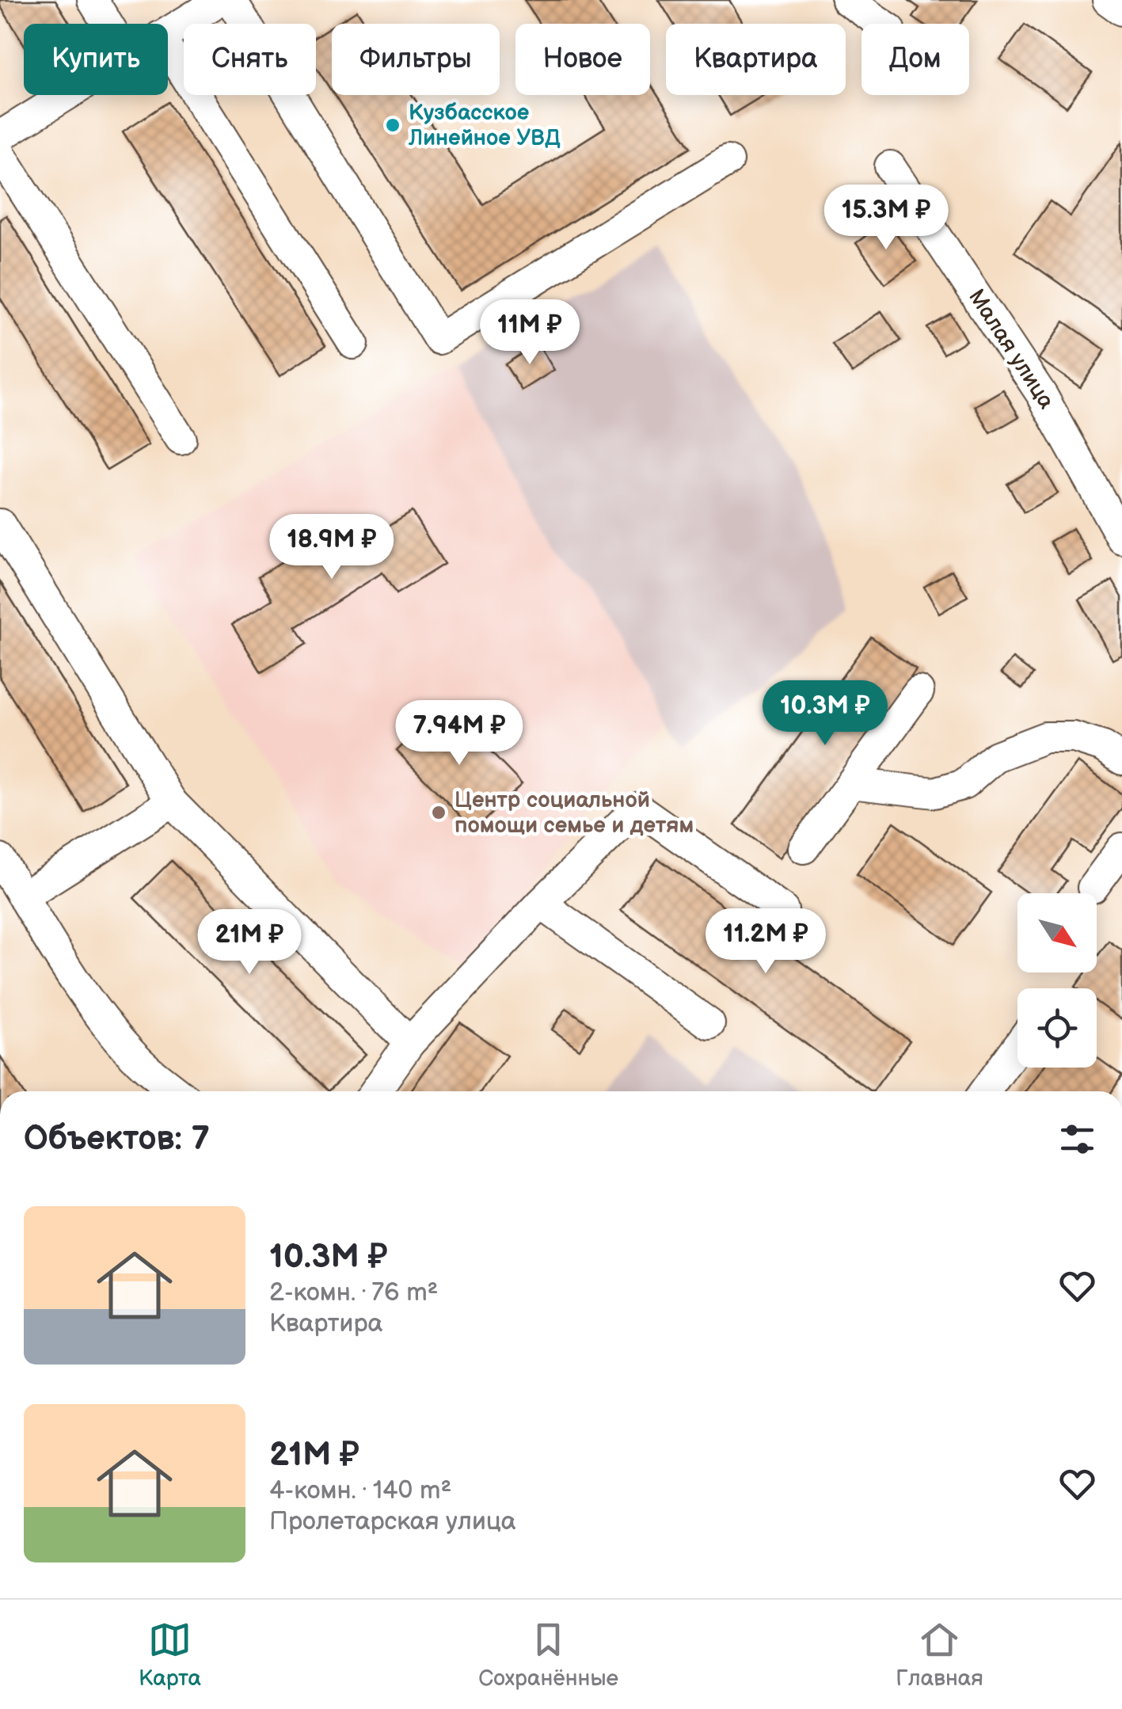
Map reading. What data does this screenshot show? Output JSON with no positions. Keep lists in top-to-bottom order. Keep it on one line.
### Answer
{"streets":{"street":["Малая улица"]},"places":["Кузбасское Линейное УВД","Центр социальной помощи семье и детям"],"north":"bottom right","page":{"chip":["Купить","Снять","Фильтры","Новое","Квартира","Дом"],"price":["15.3M ₽","11M ₽","18.9M ₽","10.3M ₽","7.94M ₽","11.2M ₽","21M ₽"],"heading":"Объектов: 7","list":[{"name":"10.3M ₽","note":"2-комн. · 76 m² · Квартира"},{"name":"21M ₽","note":"4-комн. · 140 m² · Пролетарская улица"}],"tabs":["Карта","Сохранённые","Главная"]}}
